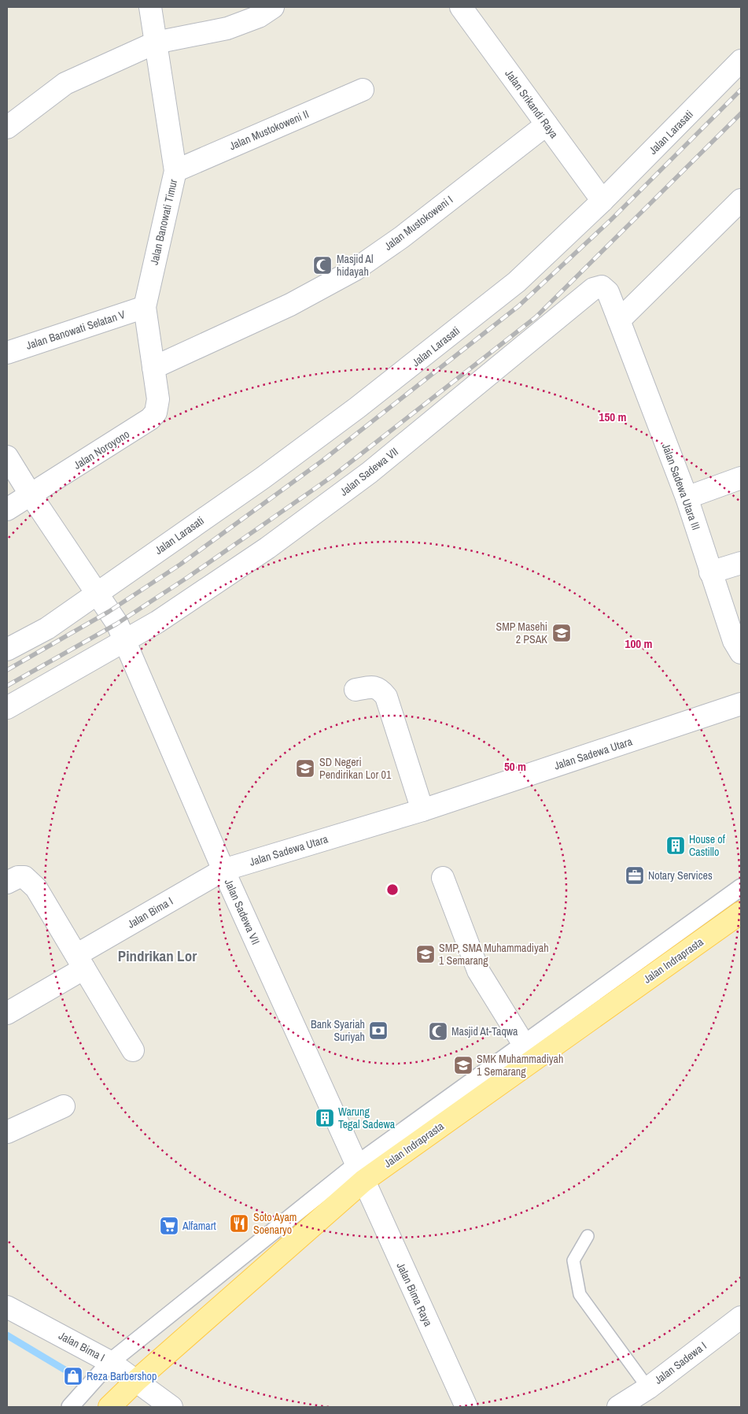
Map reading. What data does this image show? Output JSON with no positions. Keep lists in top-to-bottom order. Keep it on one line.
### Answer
{"streets":{"main road":["Jalan Indraprasta"],"street":["Jalan Srikandi Raya","Jalan Mustokoweni II","Jalan Larasati","Jalan Banowati Timur","Jalan Mustokoweni I","Jalan Banowati Selatan V","Jalan Noroyono","Jalan Sadewa VII","Jalan Sadewa Utara III","Jalan Sadewa Utara","Jalan Bima I","Jalan Bima Raya","Jalan Sadewa I"]},"crossings":[["Jalan Srikandi Raya","Jalan Larasati"],["Jalan Srikandi Raya","Jalan Mustokoweni I"],["Jalan Mustokoweni II","Jalan Banowati Timur"],["Jalan Banowati Timur","Jalan Mustokoweni I"],["Jalan Banowati Timur","Jalan Banowati Selatan V"],["Jalan Banowati Timur","Jalan Noroyono"],["Jalan Mustokoweni I","Jalan Noroyono"],["Jalan Sadewa VII","Jalan Sadewa Utara III"],["Jalan Sadewa VII","Jalan Sadewa Utara"],["Jalan Sadewa VII","Jalan Bima I"],["Jalan Sadewa VII","Jalan Indraprasta"],["Jalan Sadewa VII","Jalan Bima Raya"],["Jalan Sadewa Utara","Jalan Bima I"],["Jalan Bima I","Jalan Indraprasta"],["Jalan Indraprasta","Jalan Bima Raya"]],"districts":["Pindrikan Lor"],"places":{"mosque":["Masjid Al hidayah","Masjid At-Taqwa"],"school or university":["SMP Masehi 2 PSAK","SD Negeri Pendirikan Lor 01","SMP, SMA Muhammadiyah 1 Semarang","SMK Muhammadiyah 1 Semarang"],"building":["House of Castillo","Warung Tegal Sadewa"],"office":["Notary Services"],"bank":["Bank Syariah Suriyah"],"restaurant":["Soto Ayam Soenaryo"],"supermarket":["Alfamart"],"shop":["Reza Barbershop"]},"rings":["150 m","100 m","50 m"]}
